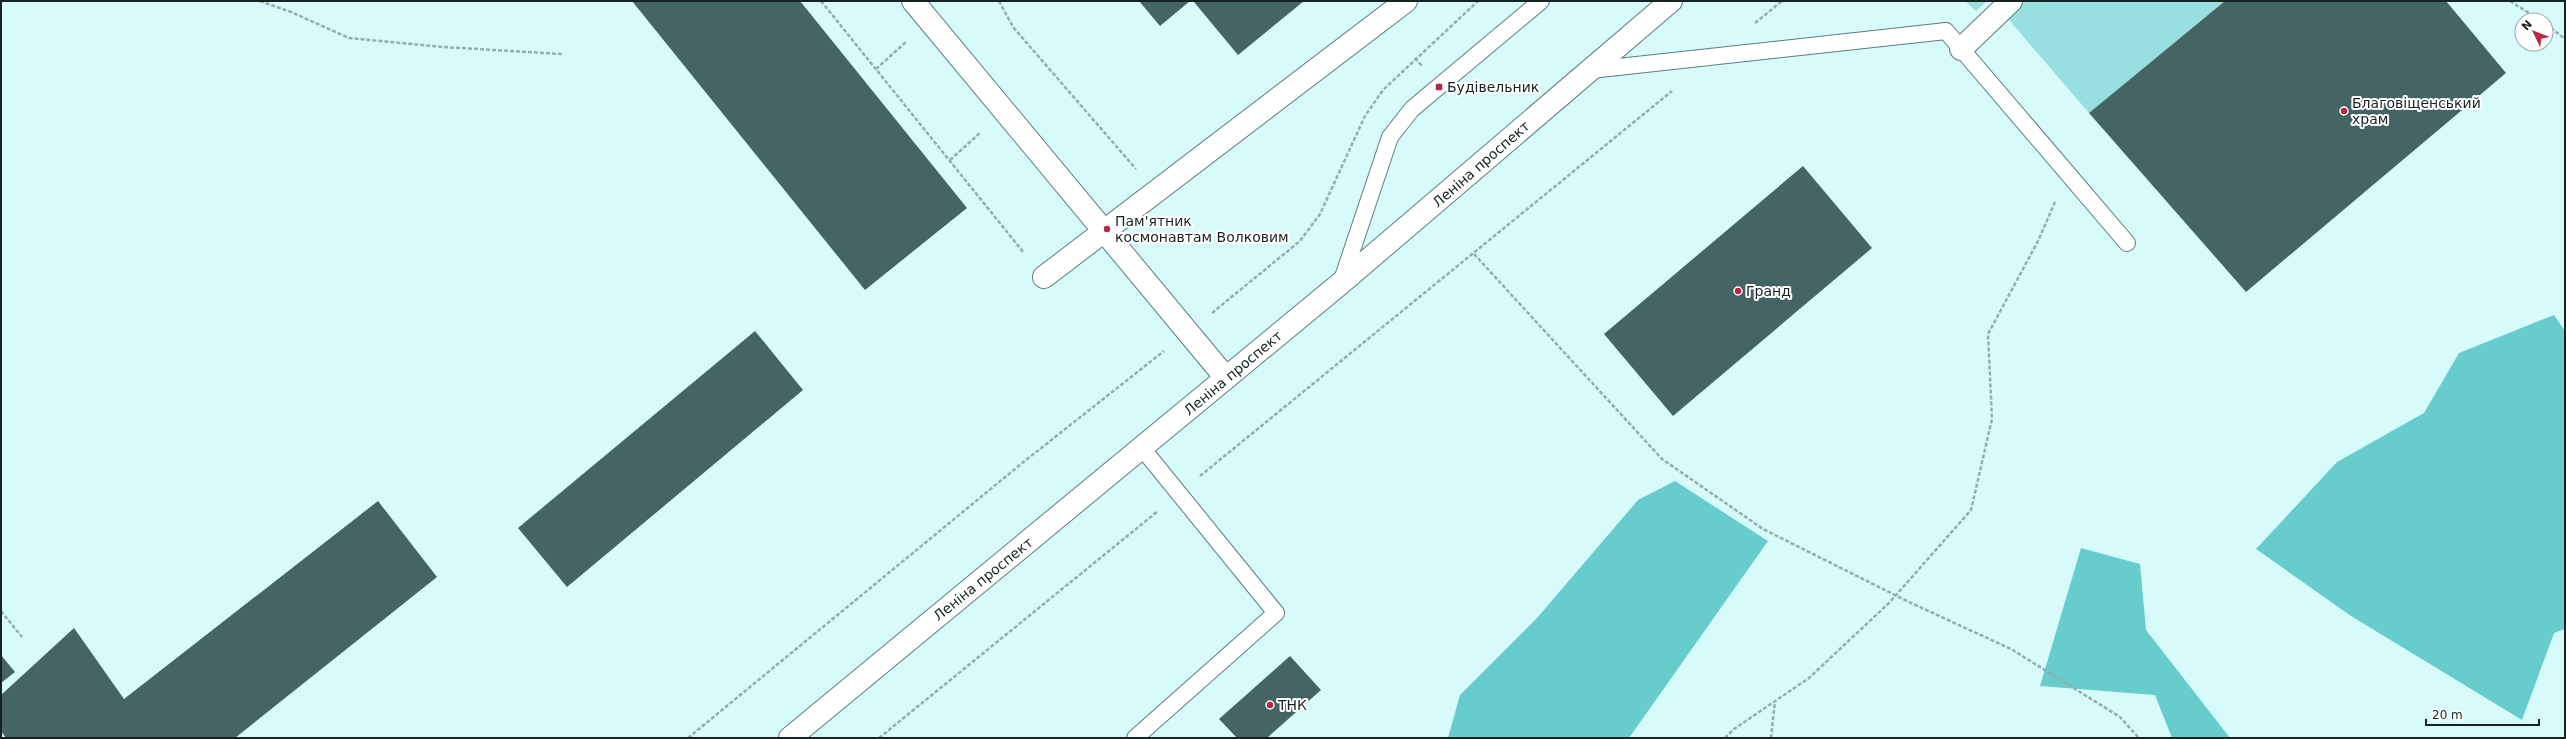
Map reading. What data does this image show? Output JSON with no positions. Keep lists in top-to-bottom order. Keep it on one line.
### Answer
{"streets":{"main road":["Леніна проспект"]},"places":{"transit":["Будівельник"],"other":["Благовіщенський храм","Пам'ятник космонавтам Волковим","Гранд","ТНК"]},"scale_bar":"20 m","north":"top left"}
